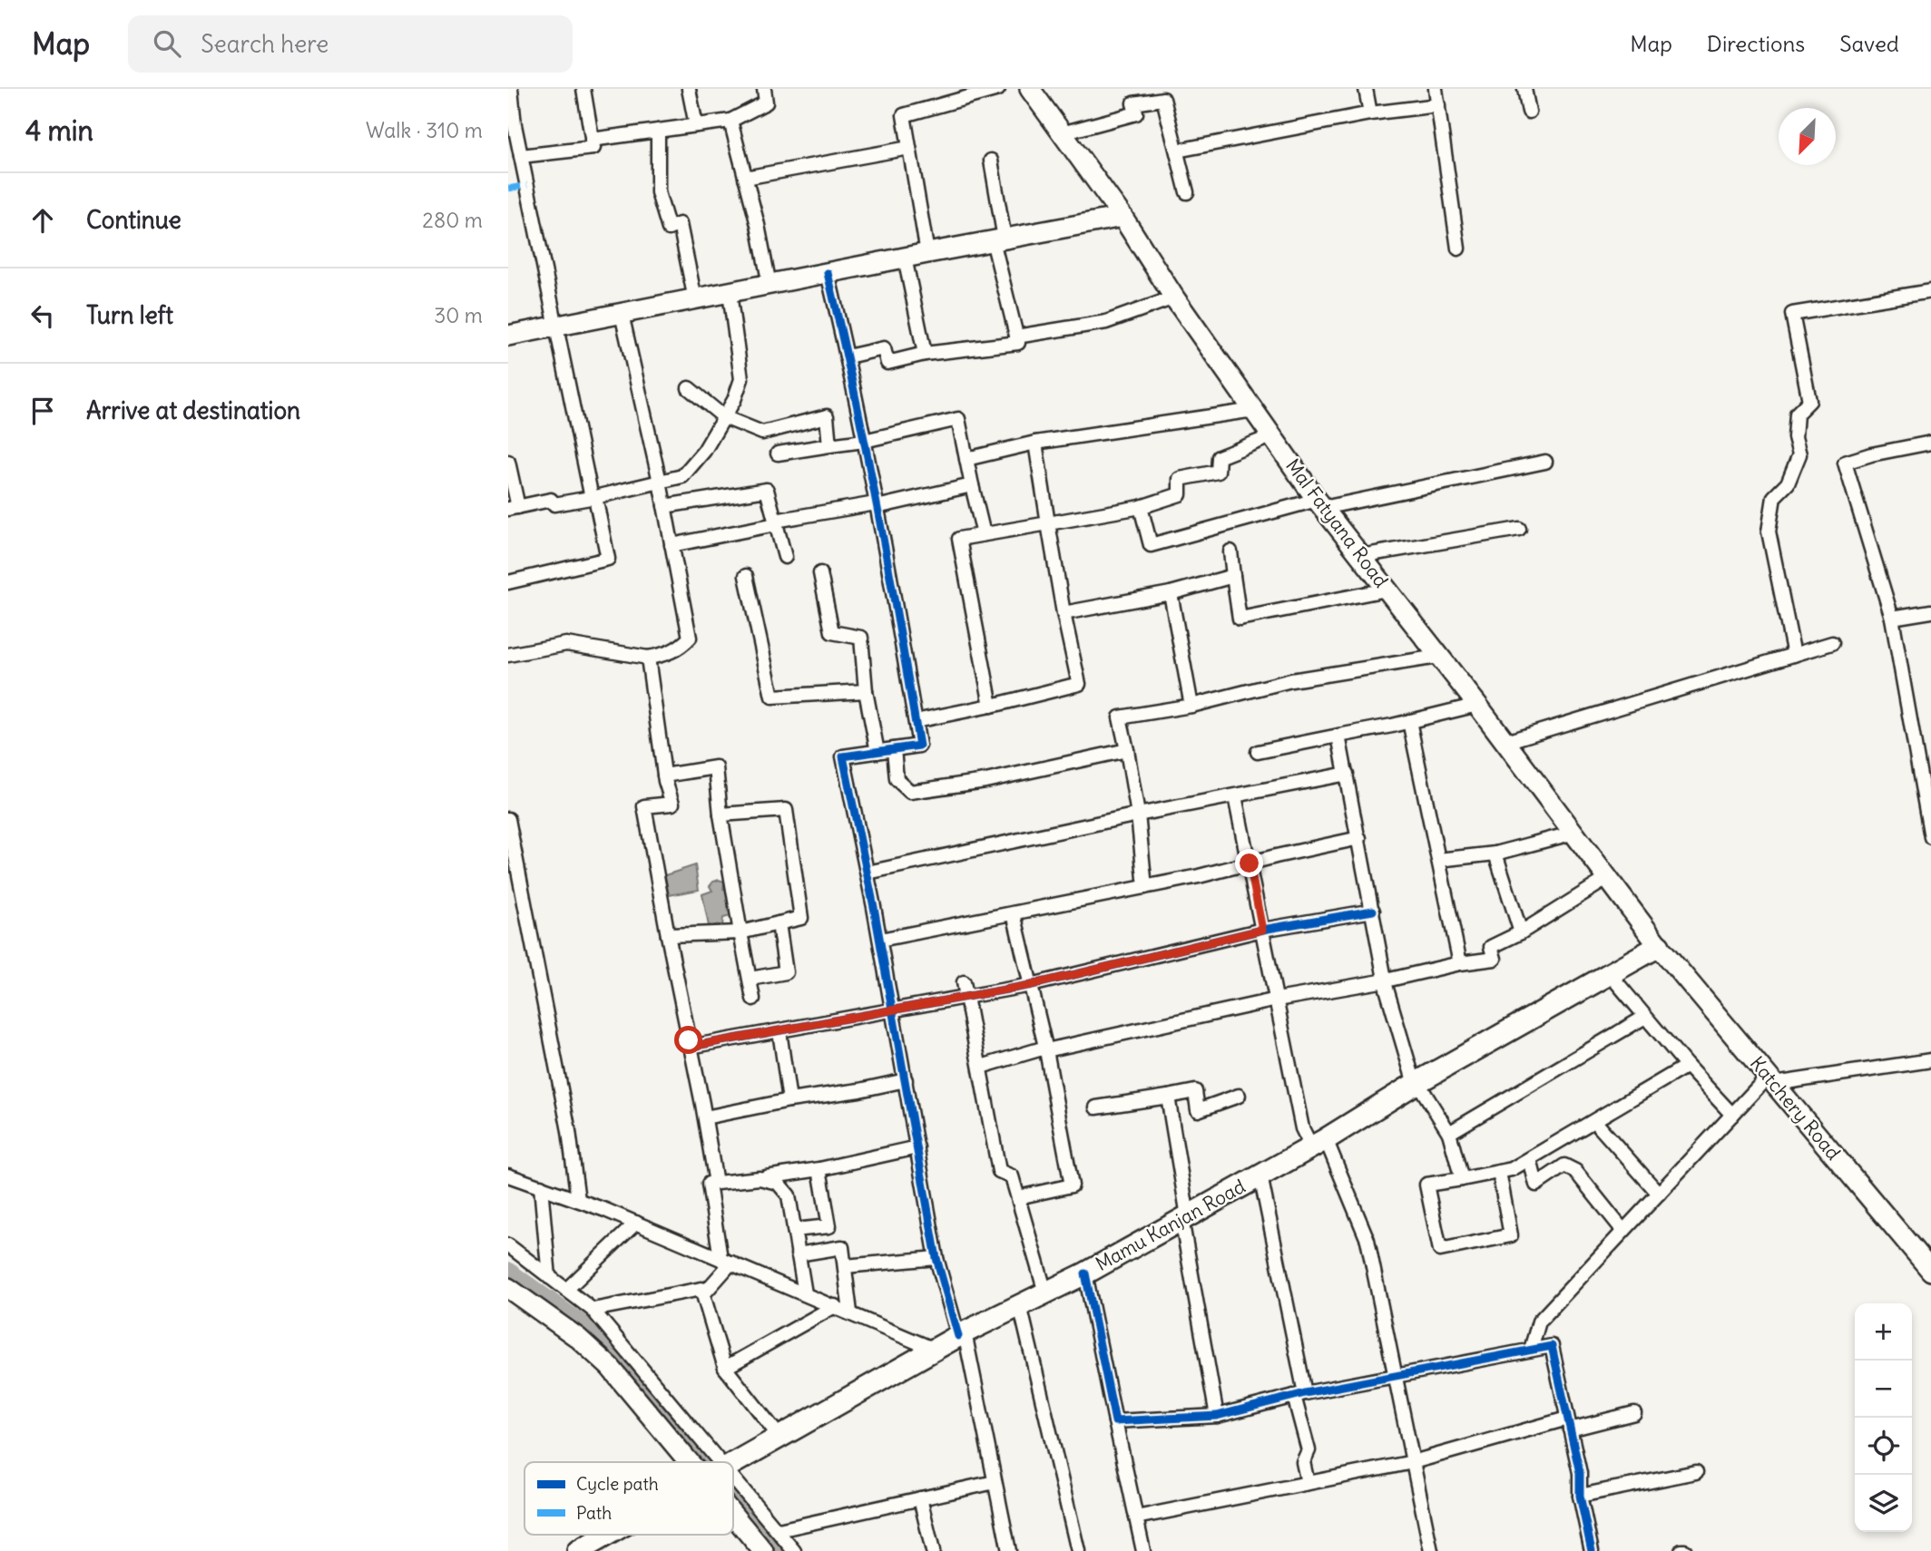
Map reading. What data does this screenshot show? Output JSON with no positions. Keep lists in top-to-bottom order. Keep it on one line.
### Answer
{"streets":{"main road":["Mal Fatyana Road","Katchery Road","Mamu Kanjan Road"]},"crossings":[["Mal Fatyana Road","Katchery Road"],["Mal Fatyana Road","Mamu Kanjan Road"],["Katchery Road","Mamu Kanjan Road"]],"legend":["Cycle path","Path"],"north":"bottom left","page":{"header":"Map","search":"Search here","nav":["Map","Directions","Saved"],"heading":["4 min","Walk · 310 m"],"list":[["Continue","280 m"],["Turn left","30 m"],"Arrive at destination"],"map_buttons":["+","−"]}}
